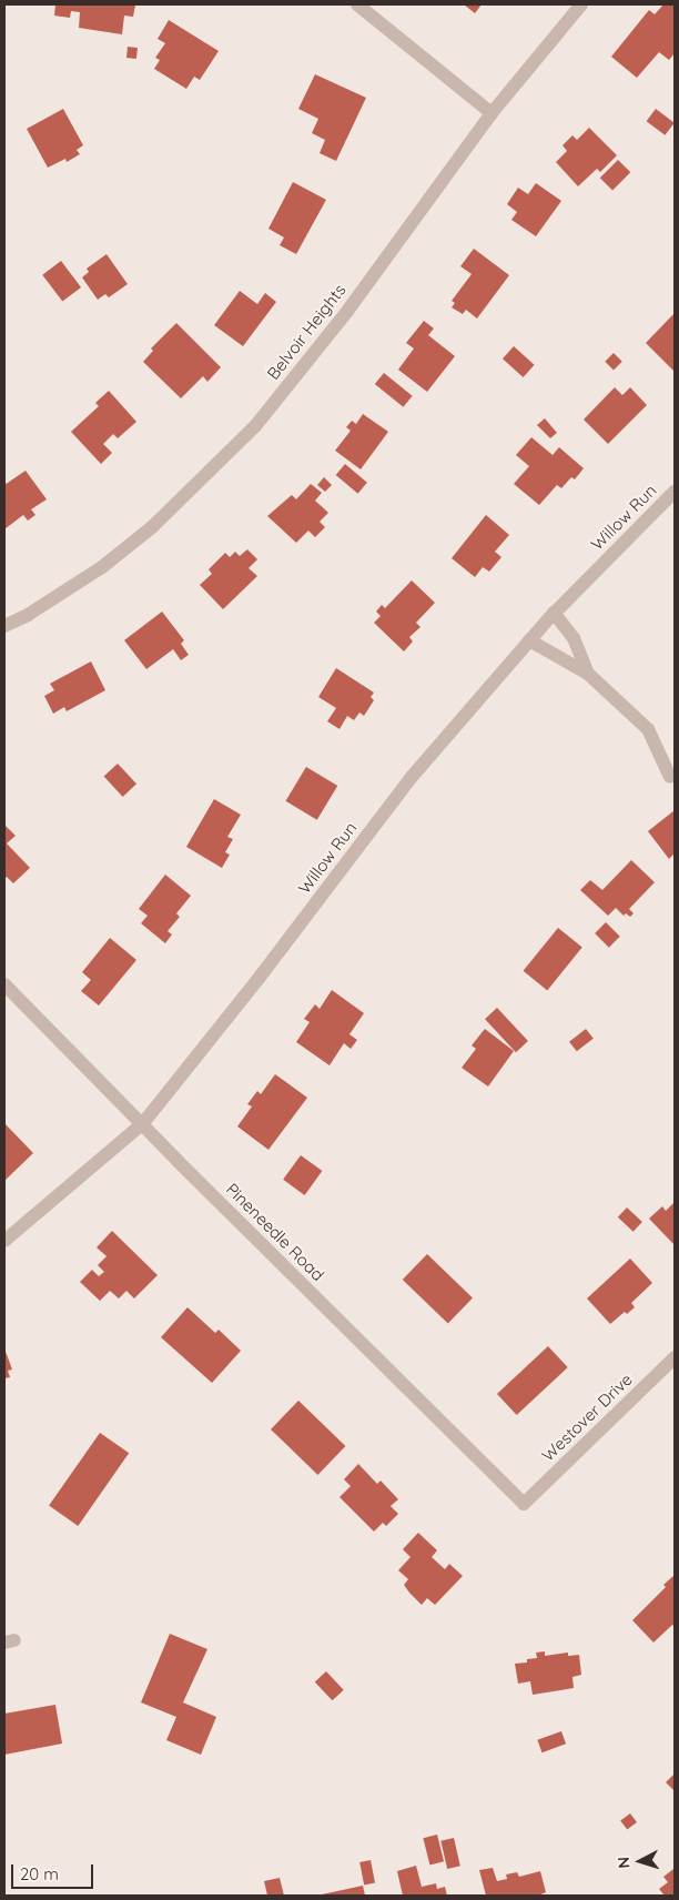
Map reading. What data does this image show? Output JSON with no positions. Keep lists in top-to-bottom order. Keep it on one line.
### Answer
{"streets":{"street":["Belvoir Heights","Willow Run","Pineneedle Road","Westover Drive"]},"crossings":[["Willow Run","Pineneedle Road"],["Pineneedle Road","Westover Drive"]],"scale_bar":"20 m","north":"left"}
